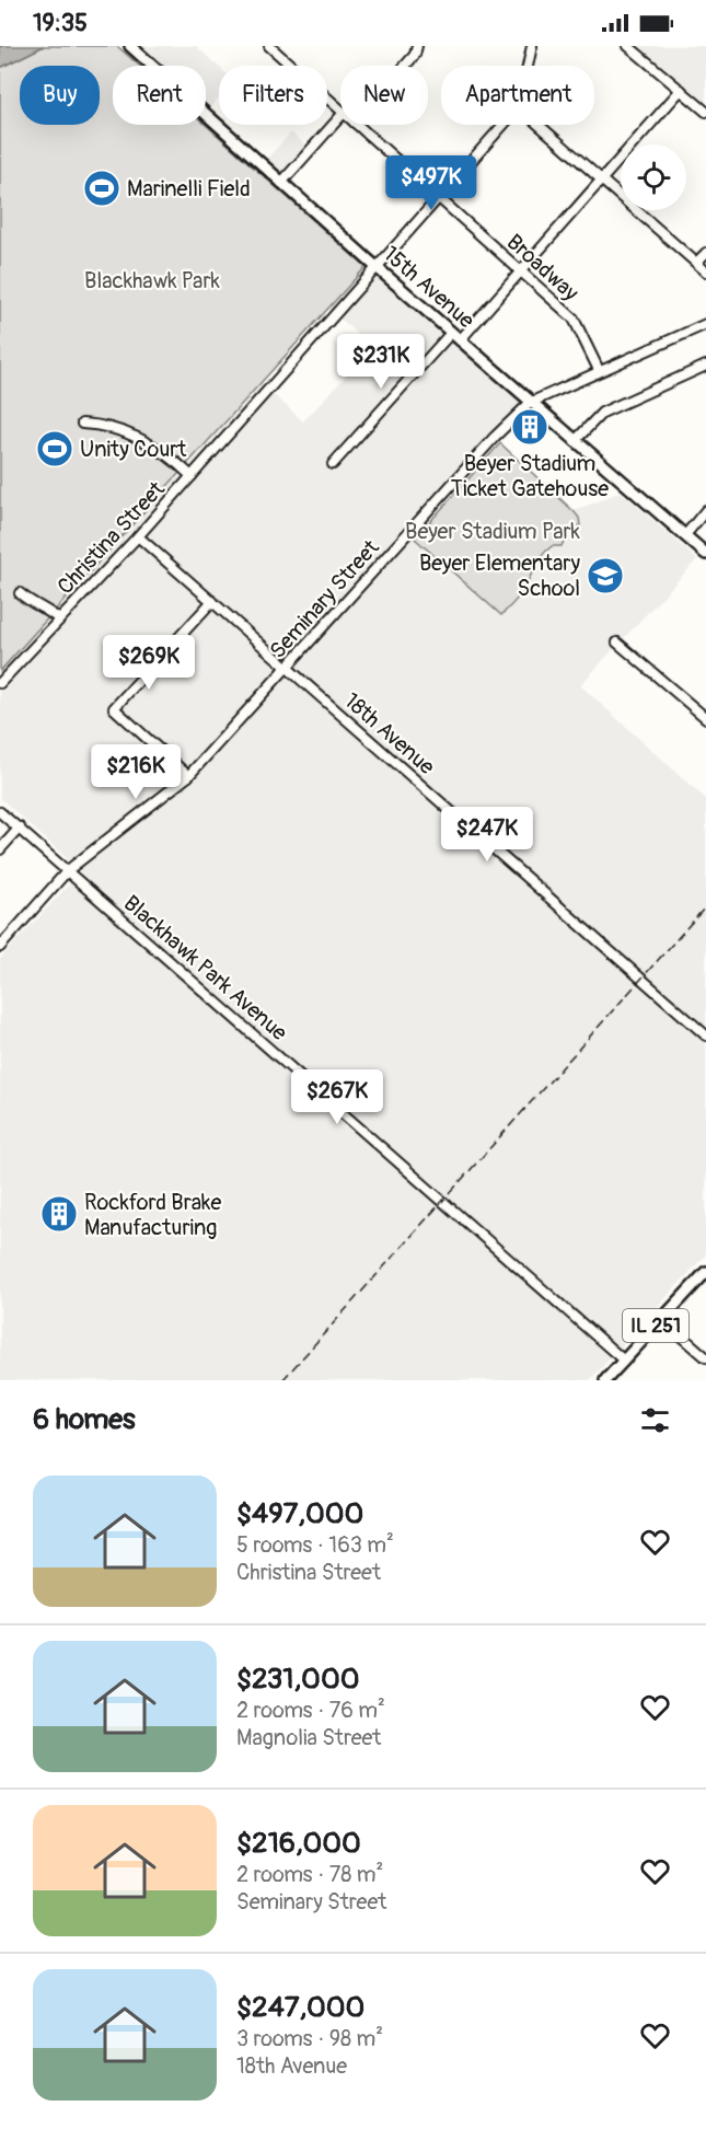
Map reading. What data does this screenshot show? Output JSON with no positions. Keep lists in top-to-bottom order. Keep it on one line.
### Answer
{"streets":{"main road":["15th Avenue","IL 251"],"street":["Broadway","Christina Street","Seminary Street","18th Avenue","Blackhawk Park Avenue"]},"crossings":[["Broadway","Christina Street"],["Broadway","Seminary Street"],["15th Avenue","Christina Street"],["15th Avenue","Seminary Street"],["Christina Street","18th Avenue"],["Seminary Street","18th Avenue"],["Seminary Street","Blackhawk Park Avenue"],["Blackhawk Park Avenue","IL 251"]],"parks":["Blackhawk Park","Beyer Stadium Park"],"places":{"sports":["Marinelli Field","Unity Court"],"building":["Beyer Stadium Ticket Gatehouse","Rockford Brake Manufacturing"],"school or university":["Beyer Elementary School"]},"page":{"status":"19:35","chip":["Buy","Rent","Filters","New","Apartment"],"price":["$497K","$231K","$269K","$216K","$247K","$267K"],"heading":"6 homes","list":[{"name":"$497,000","note":"5 rooms · 163 m² · Christina Street"},{"name":"$231,000","note":"2 rooms · 76 m² · Magnolia Street"},{"name":"$216,000","note":"2 rooms · 78 m² · Seminary Street"},{"name":"$247,000","note":"3 rooms · 98 m² · 18th Avenue"}]}}
